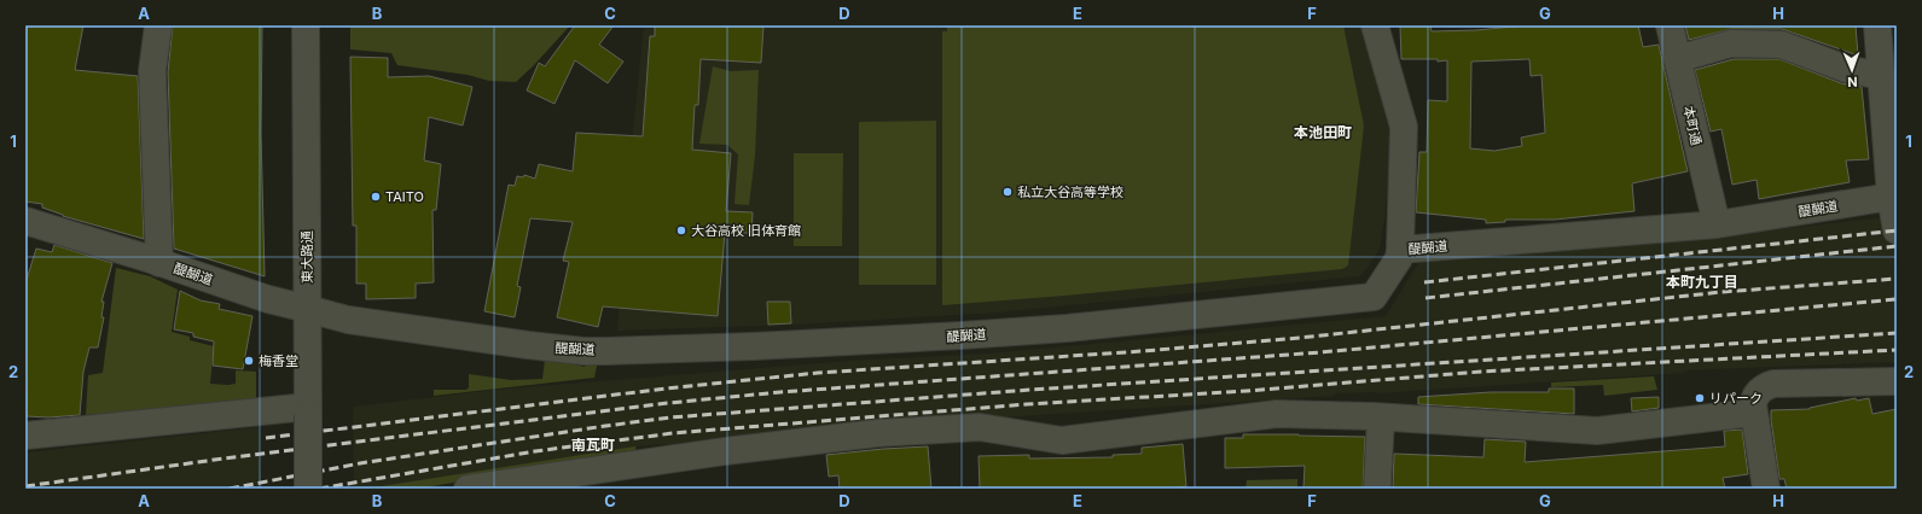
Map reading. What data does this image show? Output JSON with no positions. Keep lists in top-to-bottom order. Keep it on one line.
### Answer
{"streets":{"street":["本町通","醍醐道","東大路通"]},"crossings":[["本町通","醍醐道"],["醍醐道","東大路通"]],"districts":["本池田町","本町九丁目","南瓦町"],"places":["私立大谷高等学校","TAITO","大谷高校 旧体育館","梅香堂","リパーク"],"north":"bottom","grid":{"columns":["A","B","C","D","E","F","G","H"],"rows":["1","2"]}}
